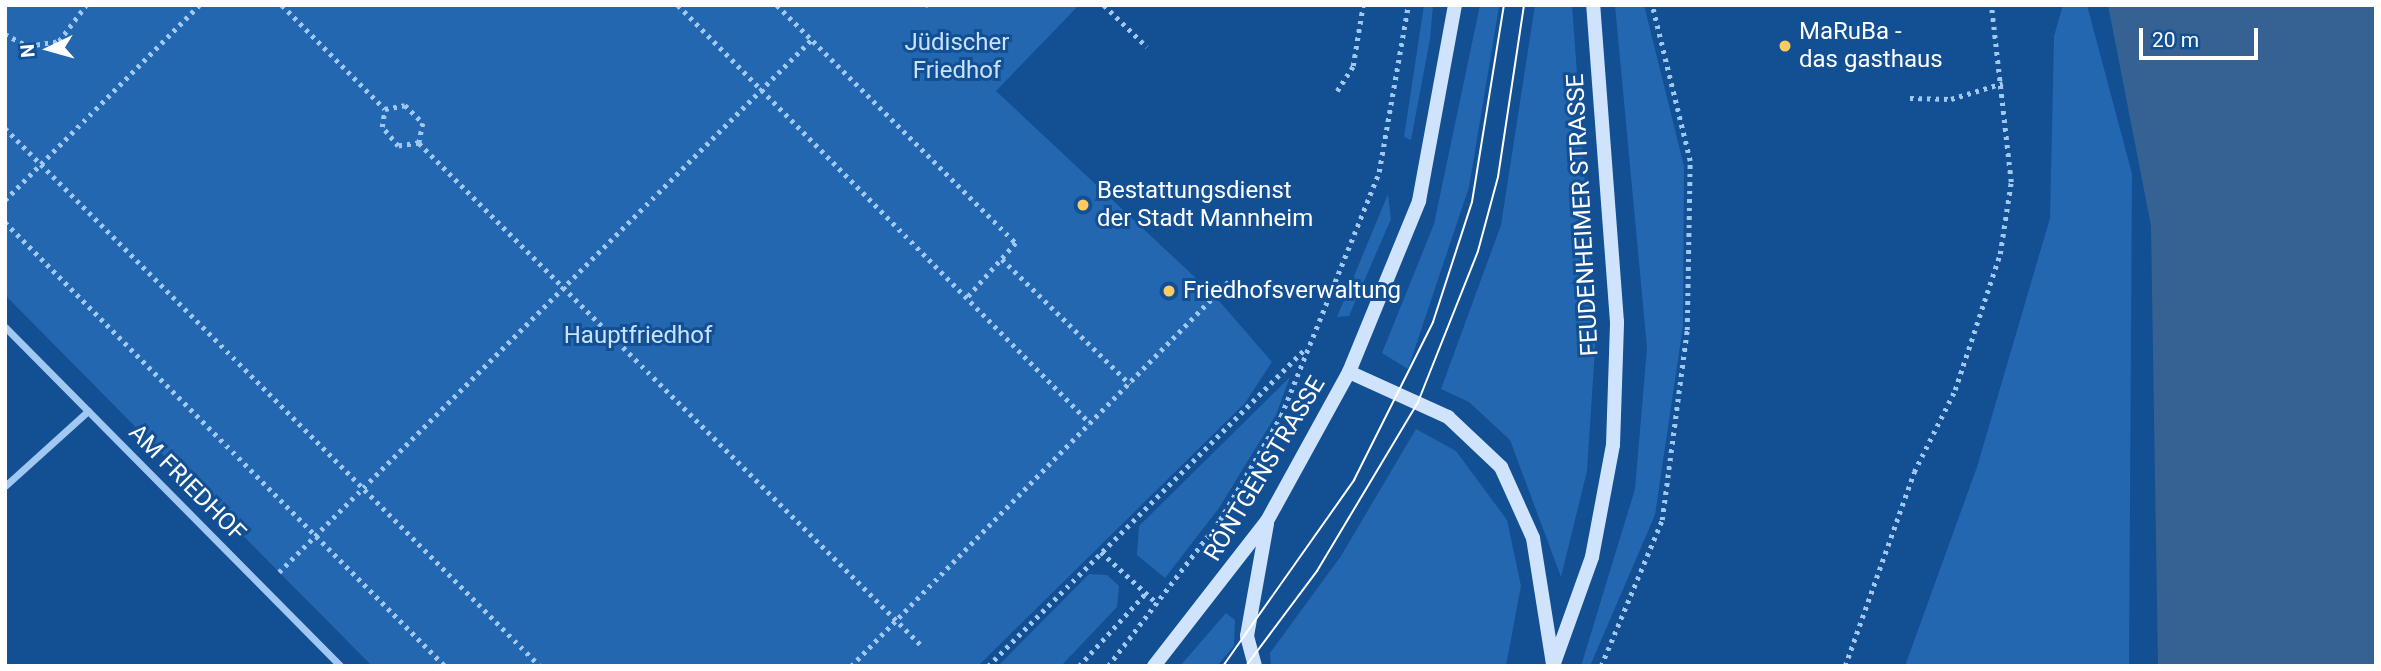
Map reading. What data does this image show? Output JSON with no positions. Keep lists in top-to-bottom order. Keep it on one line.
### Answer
{"streets":{"main road":["FEUDENHEIMER STRASSE","RÖNTGENSTRASSE"],"street":["AM FRIEDHOF"]},"parks":["Jüdischer Friedhof","Hauptfriedhof"],"places":["MaRuBa - das gasthaus","Bestattungsdienst der Stadt Mannheim","Friedhofsverwaltung"],"scale_bar":"20 m","north":"left"}
